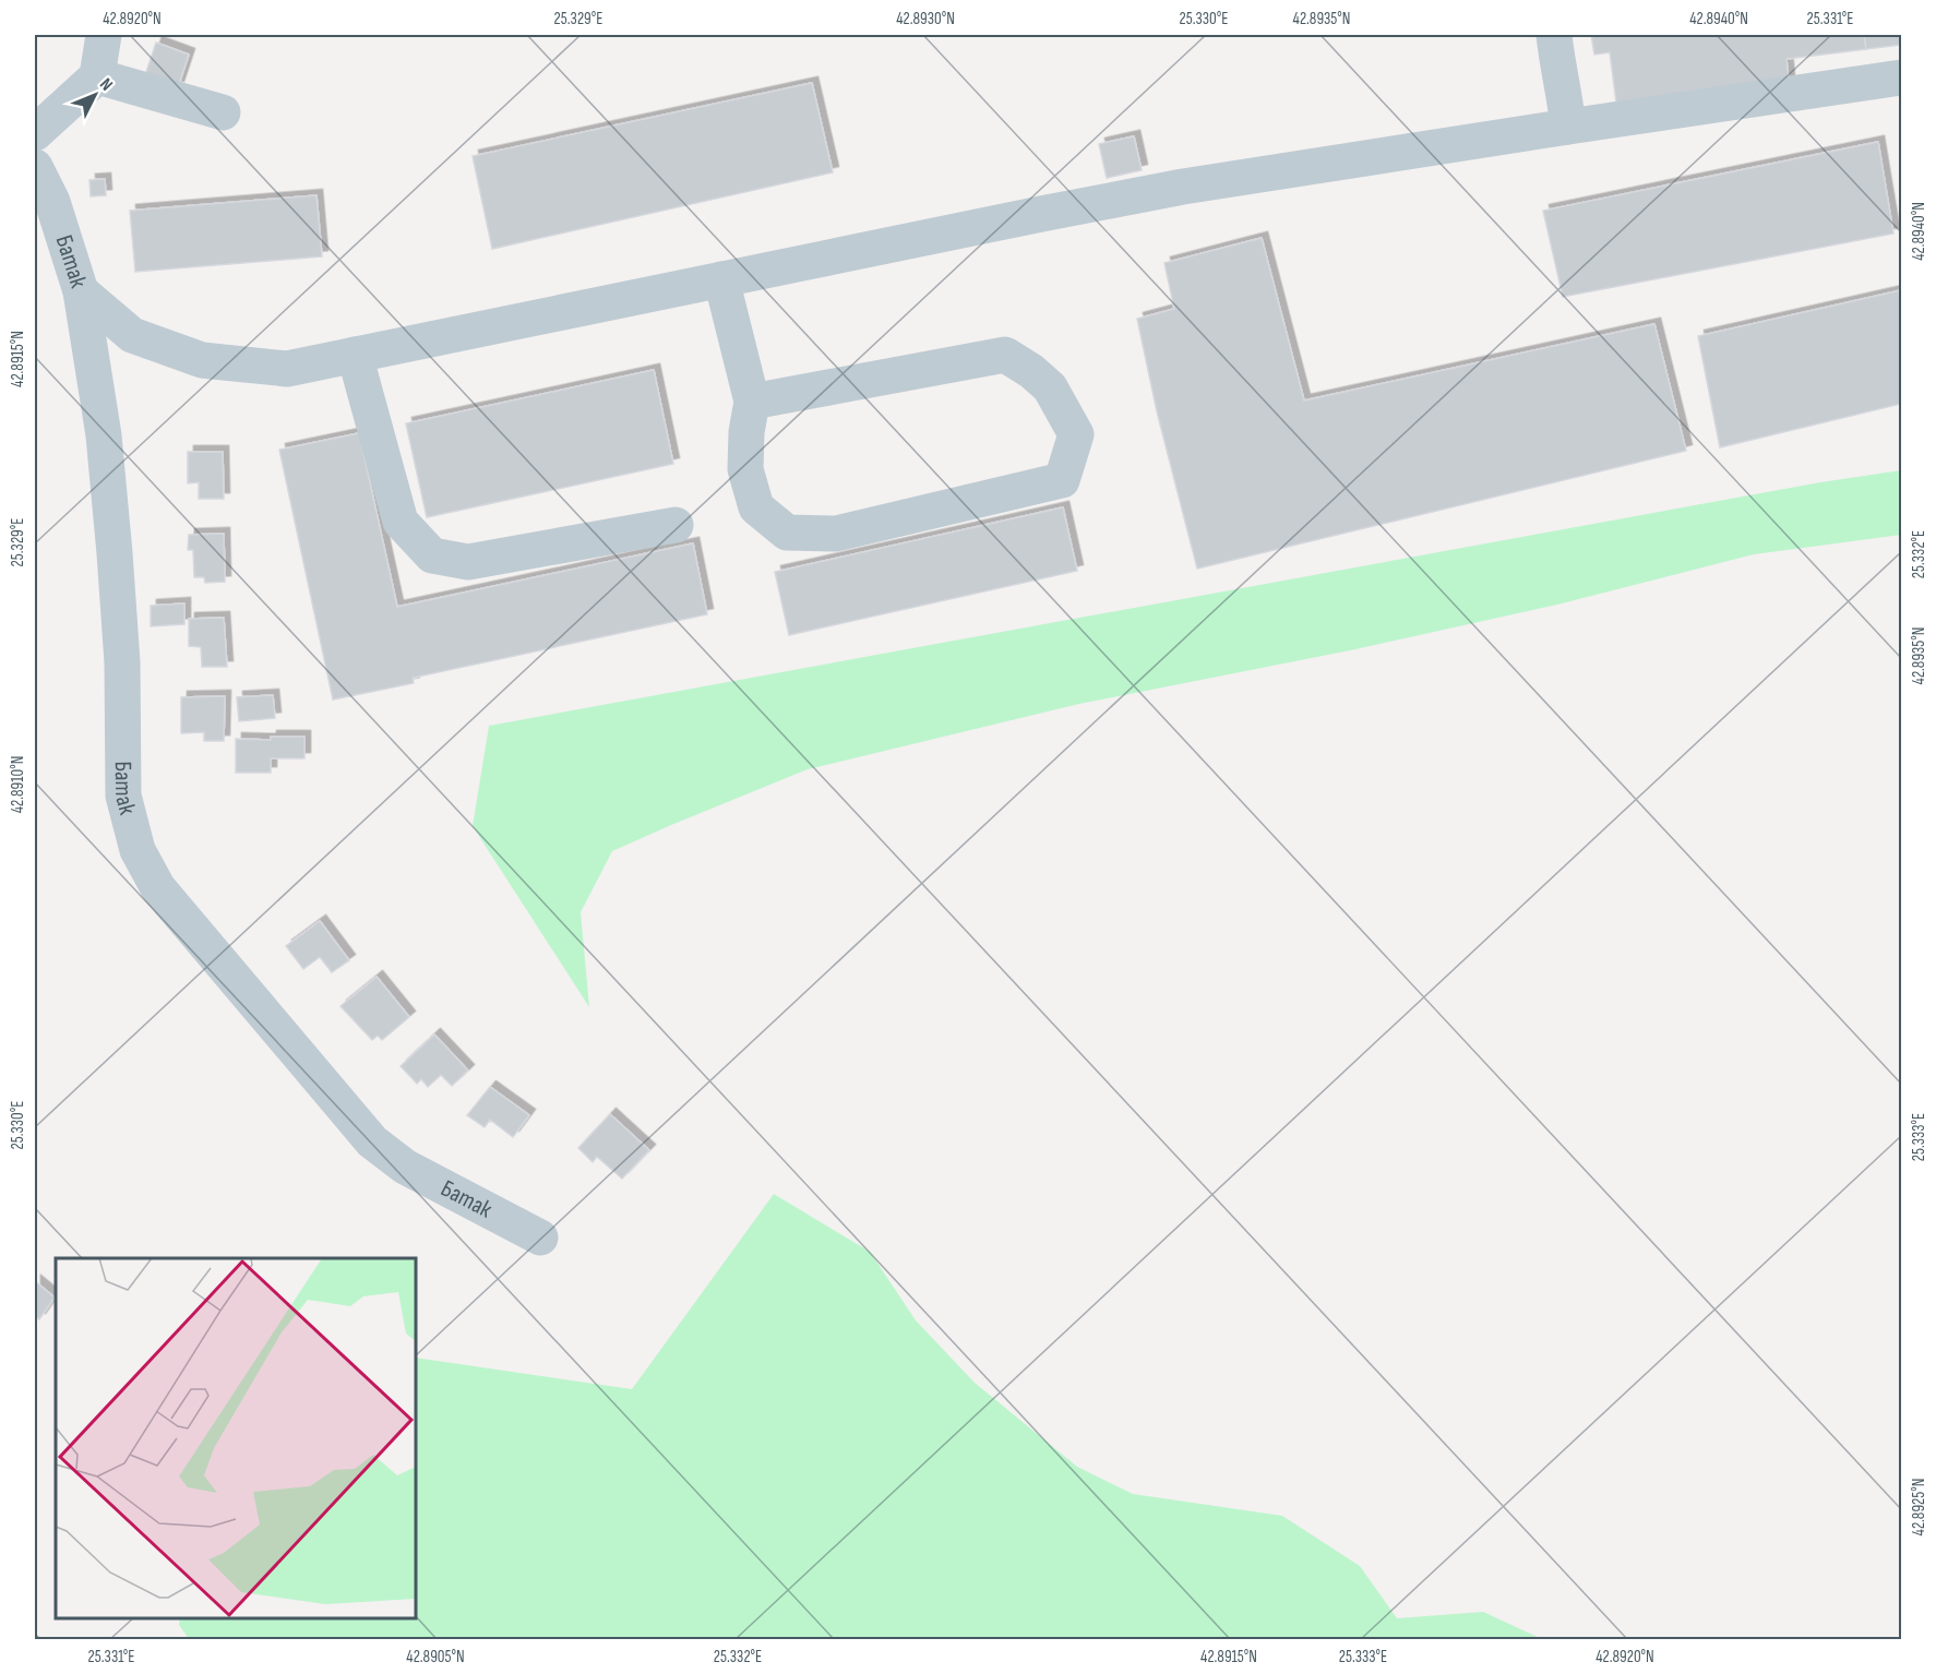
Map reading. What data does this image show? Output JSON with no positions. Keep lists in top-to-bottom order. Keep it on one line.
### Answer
{"streets":{"street":["Батак"]},"north":"top right","coordinates":["42.8920°N","25.329°E","42.8930°N","25.330°E","42.8935°N","42.8940°N","25.331°E","42.8915°N","25.332°E","42.8910°N","25.333°E","42.8925°N","42.8905°N"]}
